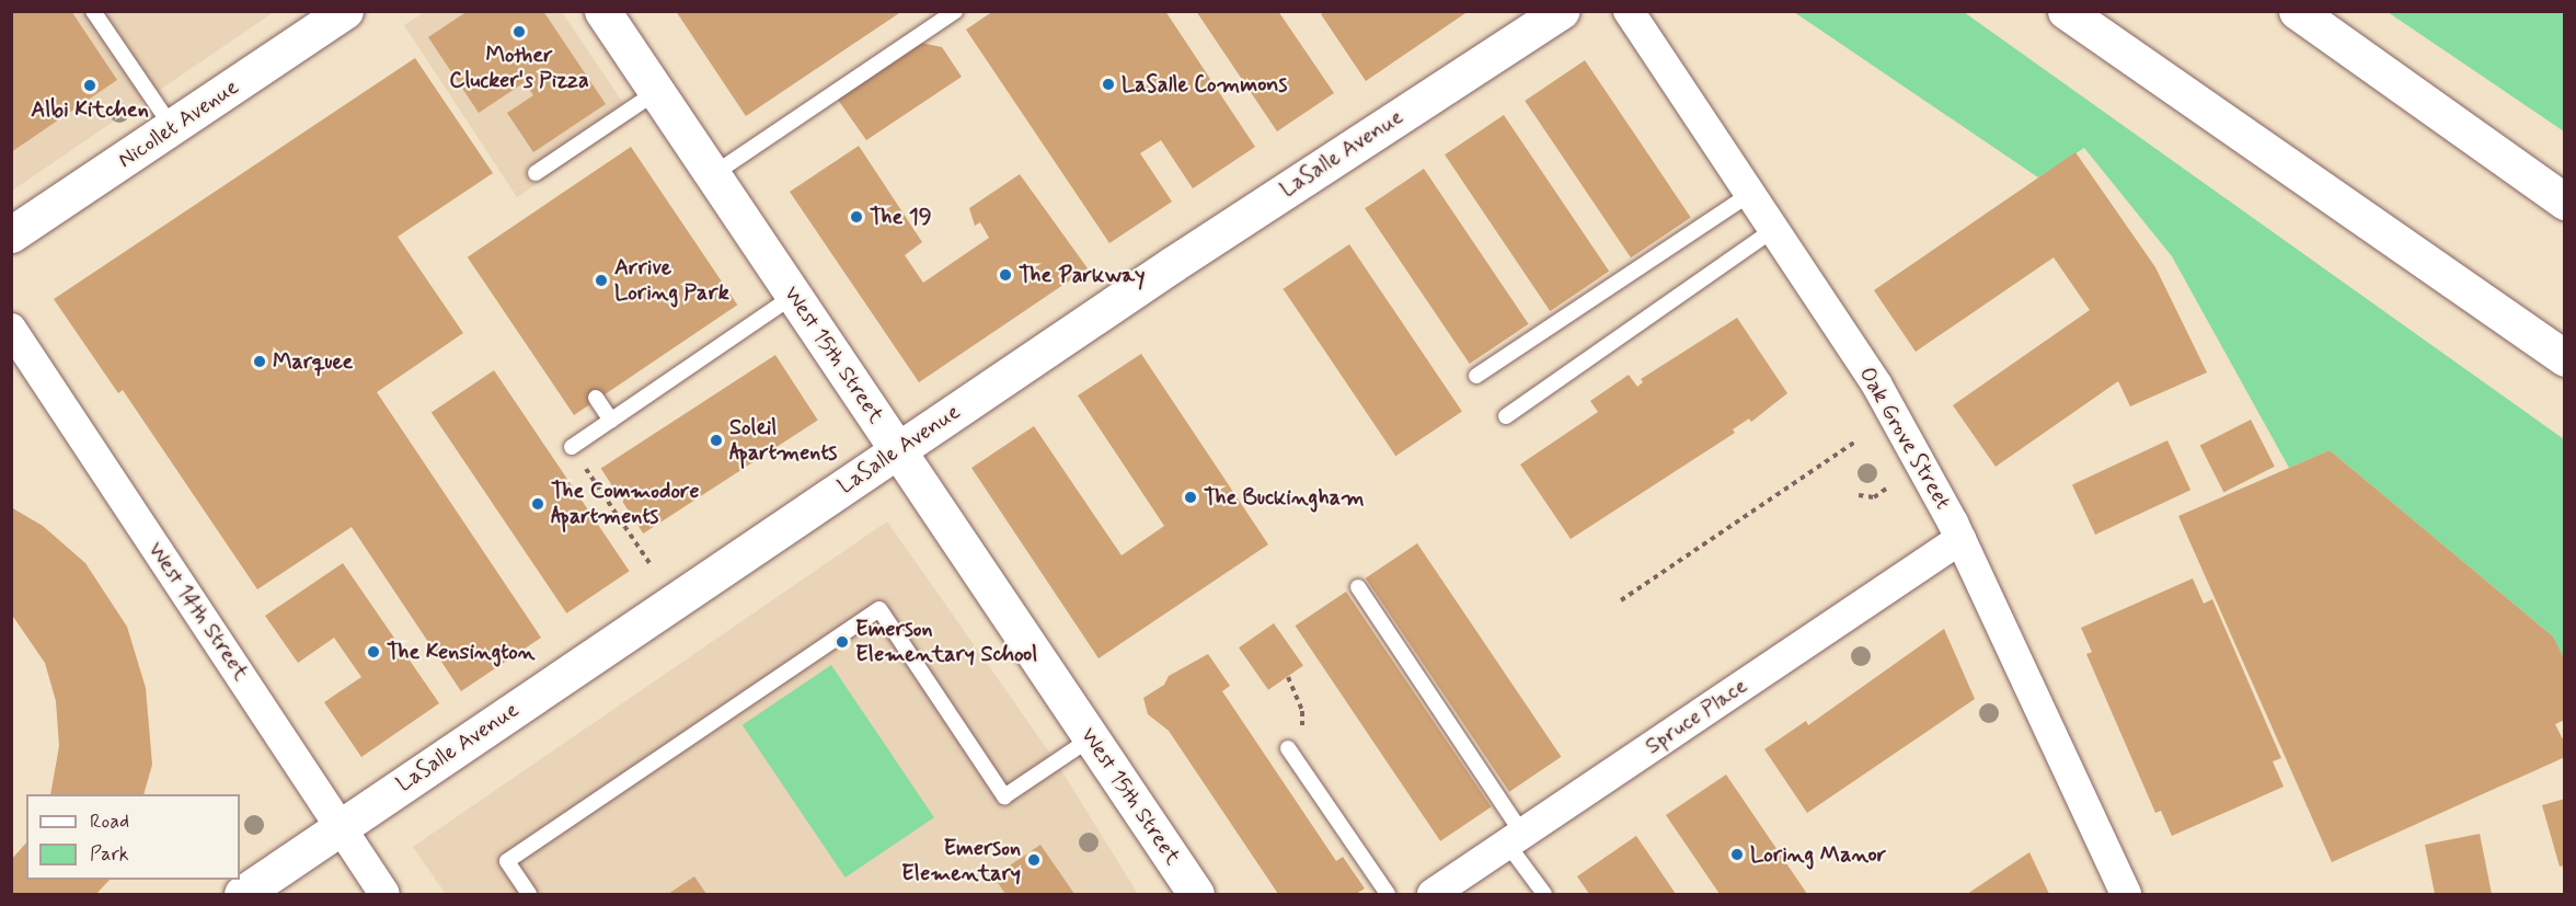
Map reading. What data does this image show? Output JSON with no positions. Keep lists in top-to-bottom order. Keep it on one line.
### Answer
{"streets":{"main road":["Nicollet Avenue","LaSalle Avenue","West 15th Street"],"street":["Oak Grove Street","West 14th Street","Spruce Place"]},"crossings":[["LaSalle Avenue","West 15th Street"],["LaSalle Avenue","West 14th Street"],["Oak Grove Street","Spruce Place"]],"places":["Mother Clucker's Pizza","LaSalle Commons","Albi Kitchen","The 19","The Parkway","Arrive Loring Park","Marquee","Soleil Apartments","The Buckingham","The Commodore Apartments","Emerson Elementary School","The Kensington","Loring Manor","Emerson Elementary"],"legend":["Road","Park"]}
